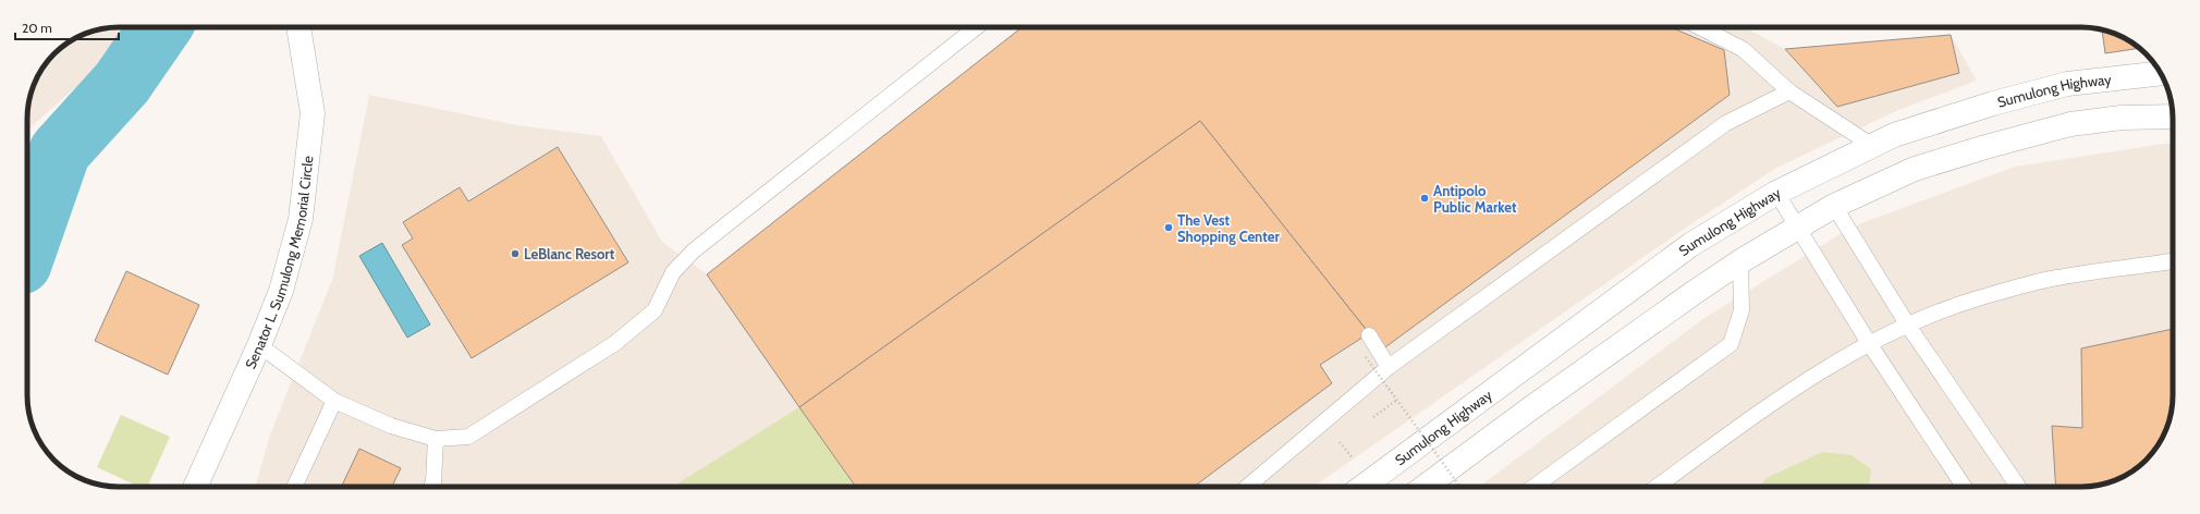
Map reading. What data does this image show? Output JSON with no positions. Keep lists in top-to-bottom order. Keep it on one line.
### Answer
{"streets":{"main road":["Sumulong Highway","Senator L. Sumulong Memorial Circle"]},"places":["Antipolo Public Market","The Vest Shopping Center","LeBlanc Resort"],"scale_bar":"20 m"}
